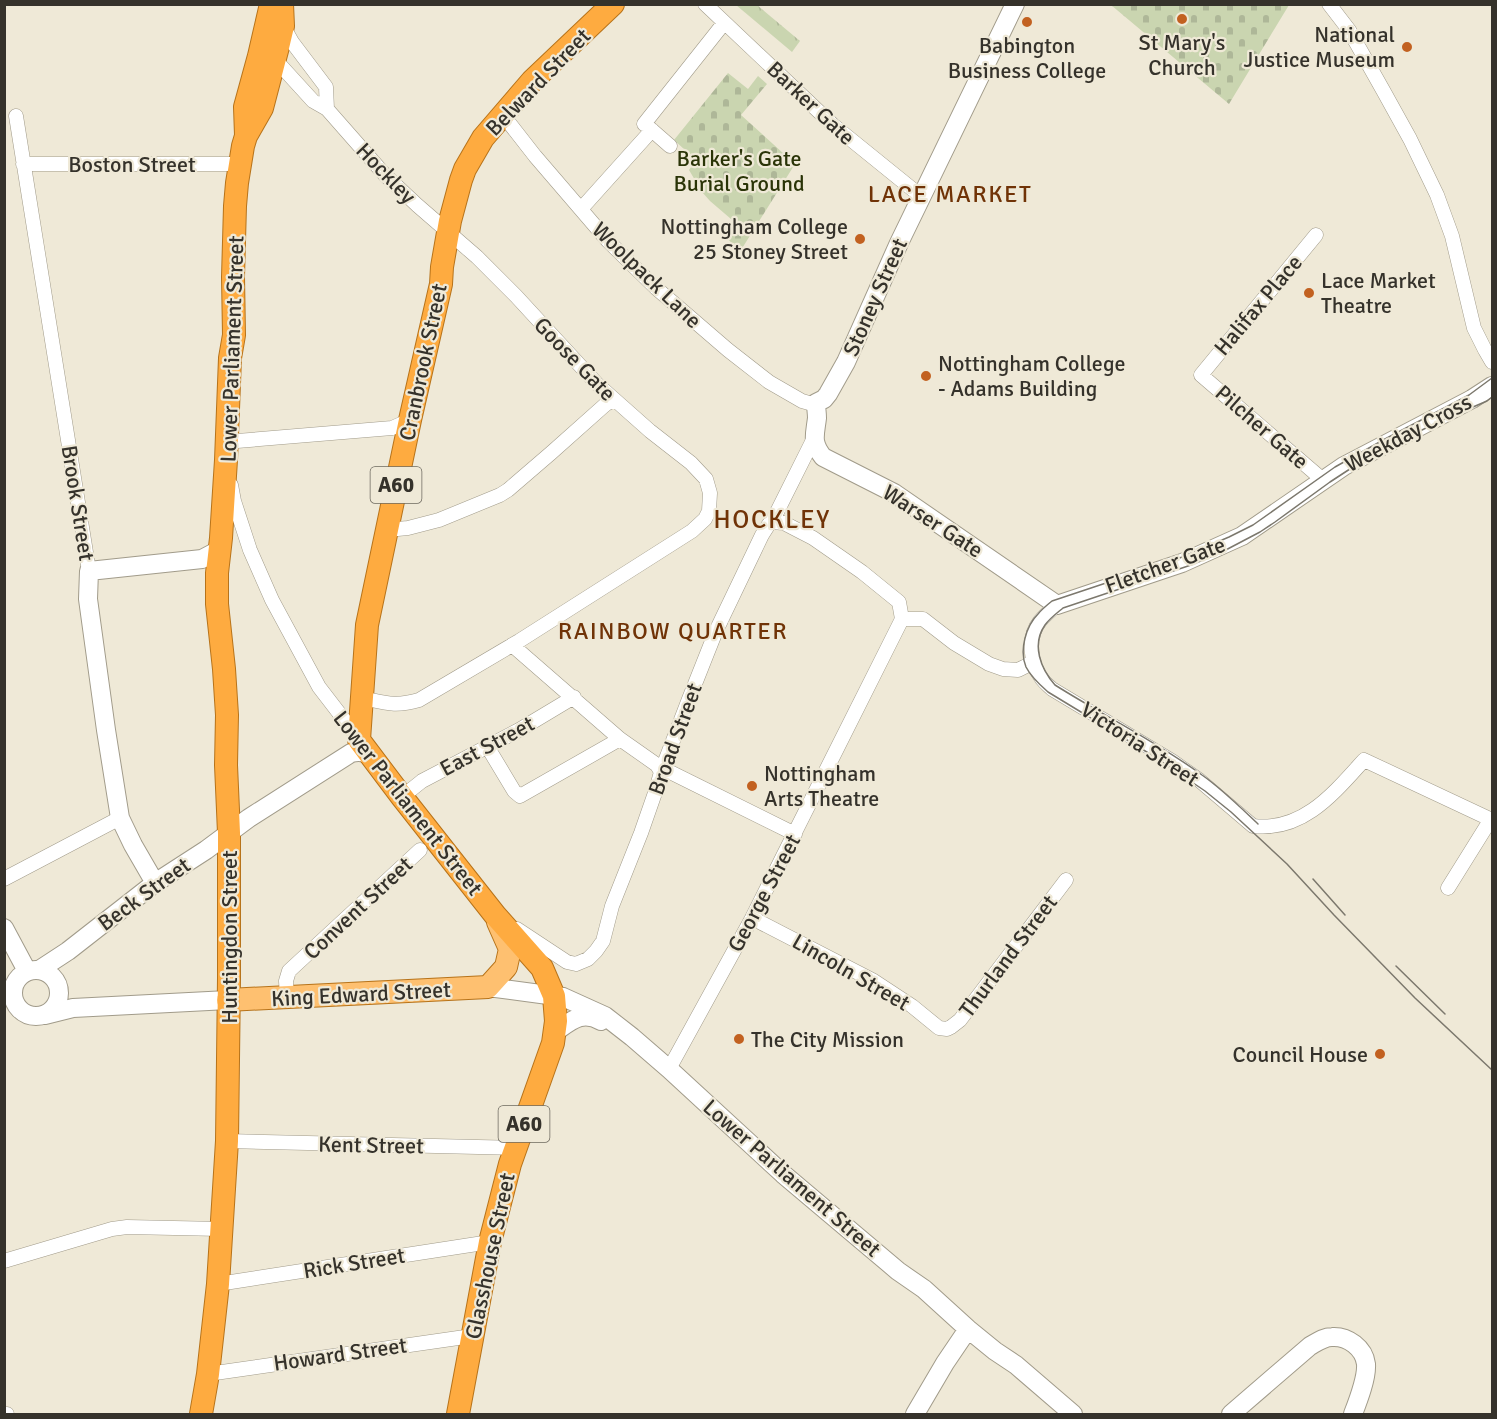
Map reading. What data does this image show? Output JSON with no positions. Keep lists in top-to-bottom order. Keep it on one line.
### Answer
{"streets":{"highway":["Belward Street","Lower Parliament Street","Cranbrook Street","A60","Huntingdon Street","Glasshouse Street"],"main road":["King Edward Street"],"street":["Barker Gate","Boston Street","Hockley","Woolpack Lane","Stoney Street","Halifax Place","Goose Gate","Pilcher Gate","Weekday Cross","Brook Street","Warser Gate","Fletcher Gate","Broad Street","Victoria Street","East Street","George Street","Beck Street","Convent Street","Thurland Street","Lincoln Street","Kent Street","Rick Street","Howard Street"]},"crossings":[["Belward Street","Hockley"],["Belward Street","Woolpack Lane"],["Belward Street","Goose Gate"],["Belward Street","Cranbrook Street"],["Barker Gate","Stoney Street"],["Boston Street","Lower Parliament Street"],["Boston Street","Brook Street"],["Hockley","Lower Parliament Street"],["Hockley","Goose Gate"],["Hockley","Cranbrook Street"],["Woolpack Lane","Stoney Street"],["Halifax Place","Pilcher Gate"],["Lower Parliament Street","Cranbrook Street"],["Lower Parliament Street","Broad Street"],["Lower Parliament Street","East Street"],["Lower Parliament Street","George Street"],["Lower Parliament Street","Beck Street"],["Lower Parliament Street","Huntingdon Street"],["Lower Parliament Street","King Edward Street"],["Lower Parliament Street","Glasshouse Street"],["Goose Gate","Cranbrook Street"],["Cranbrook Street","Beck Street"],["Pilcher Gate","Weekday Cross"],["Pilcher Gate","Fletcher Gate"],["Weekday Cross","Fletcher Gate"],["Brook Street","Beck Street"],["Warser Gate","Fletcher Gate"],["Fletcher Gate","Victoria Street"],["George Street","Lincoln Street"],["Beck Street","Huntingdon Street"],["Beck Street","King Edward Street"],["Convent Street","King Edward Street"],["Huntingdon Street","King Edward Street"],["Huntingdon Street","Kent Street"],["Huntingdon Street","Rick Street"],["Huntingdon Street","Howard Street"],["Thurland Street","Lincoln Street"],["Kent Street","Glasshouse Street"],["Glasshouse Street","Rick Street"],["Glasshouse Street","Howard Street"]],"districts":["LACE MARKET","HOCKLEY","RAINBOW QUARTER"],"parks":["Barker's Gate Burial Ground"],"places":["St Mary's Church","Babington Business College","National Justice Museum","Nottingham College 25 Stoney Street","Lace Market Theatre","Nottingham College - Adams Building","Nottingham Arts Theatre","The City Mission","Council House"]}
